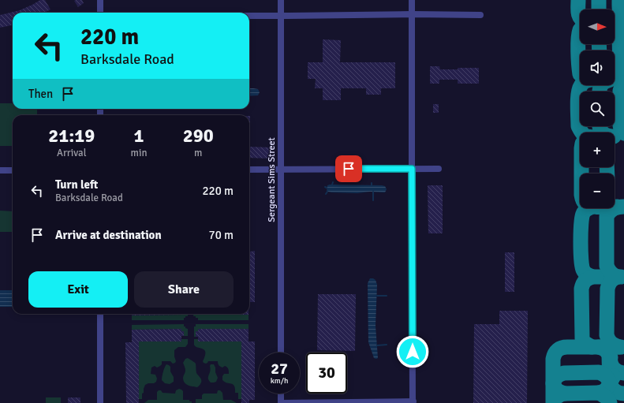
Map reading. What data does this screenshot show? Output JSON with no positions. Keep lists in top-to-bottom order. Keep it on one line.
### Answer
{"streets":{"street":["Sergeant Sims Street"]},"north":"right","page":{"map_buttons":["+","−"],"turn":["220 m","Barksdale Road"],"then":"Then","eta":["21:19","Arrival","1","min","290","m"],"list":[{"name":"Turn left","note":"Barksdale Road","value":"220 m"},{"name":"Arrive at destination","value":"70 m"}],"buttons":["Exit","Share"],"speed":"27 km/h","limit":"30"}}
